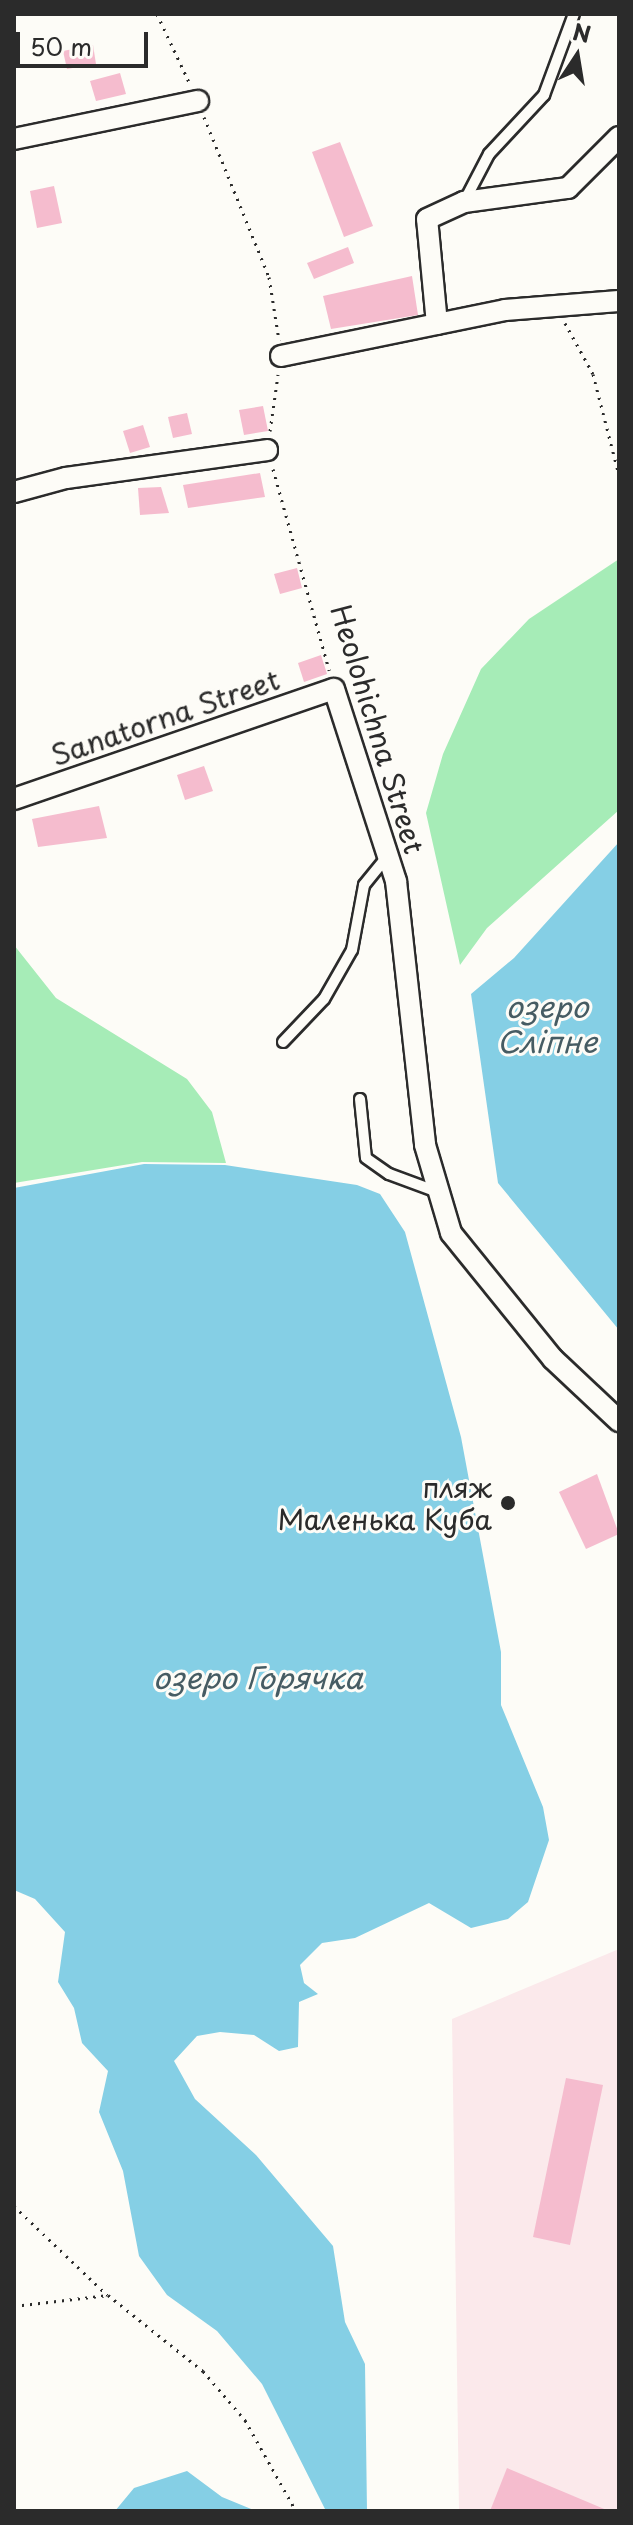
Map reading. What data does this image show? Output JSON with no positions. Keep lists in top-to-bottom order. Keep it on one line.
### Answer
{"streets":{"street":["Sanatorna Street","Heolohichna Street"]},"crossings":[["Sanatorna Street","Heolohichna Street"]],"water":["озеро Сліпне","озеро Горячка"],"places":["пляж Маленька Куба"],"scale_bar":"50 m","north":"top"}
